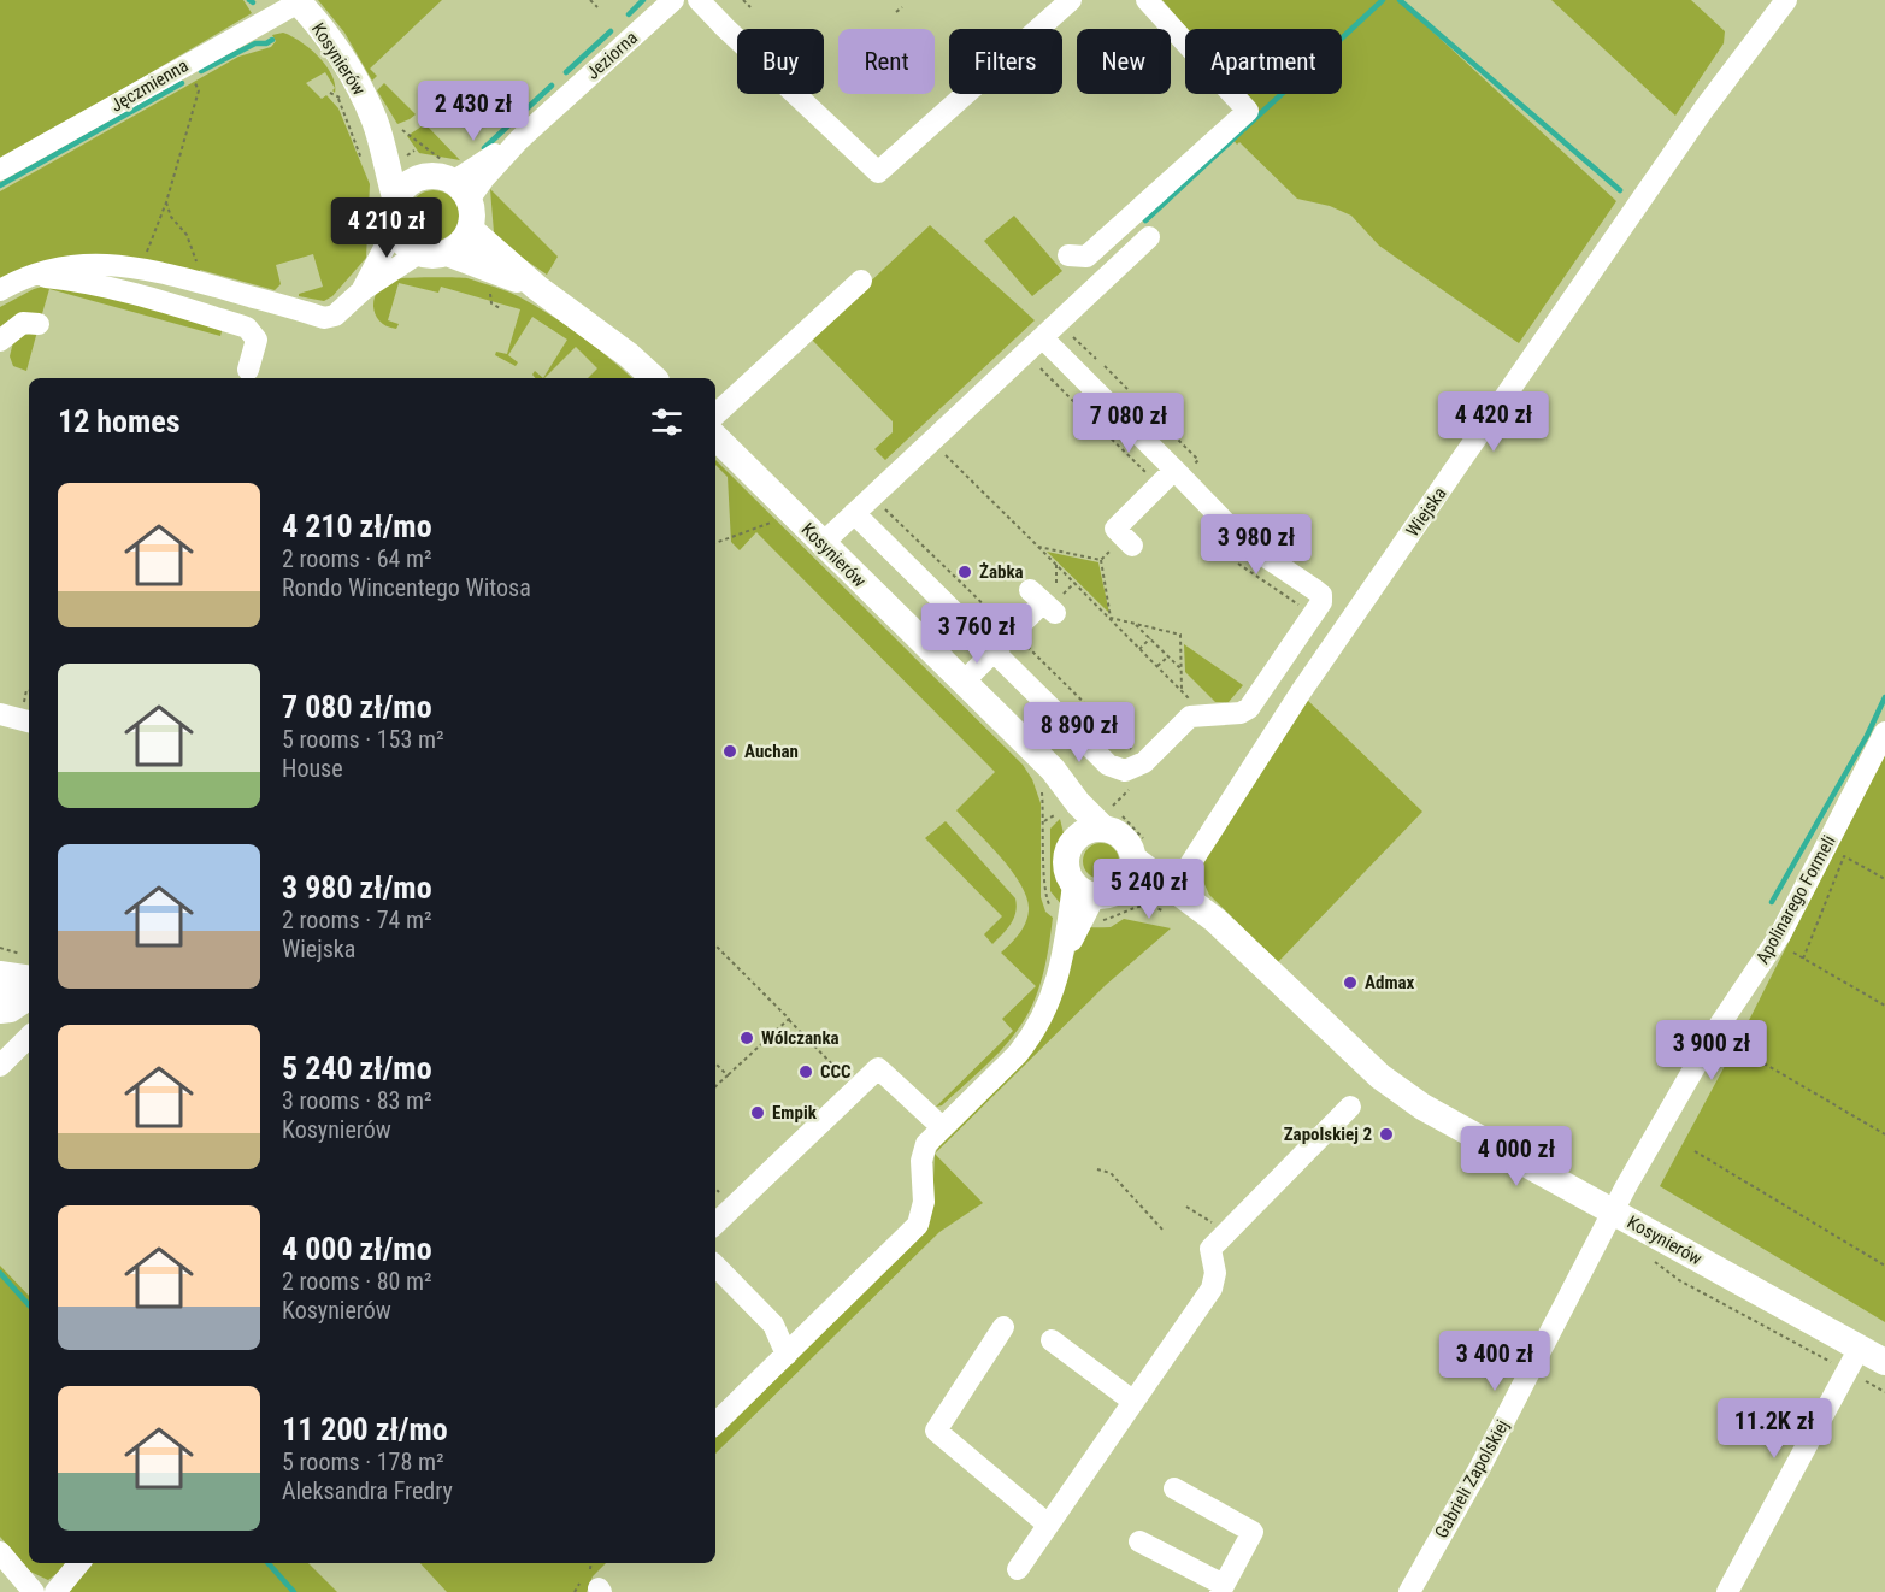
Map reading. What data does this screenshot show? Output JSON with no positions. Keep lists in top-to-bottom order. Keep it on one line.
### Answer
{"streets":{"main road":["Kosynierów"],"street":["Jeziorna","Jęczmienna","Wiejska","Apolinarego Formeli","Gabrieli Zapolskiej"]},"crossings":[["Jeziorna","Kosynierów"],["Kosynierów","Jęczmienna"],["Kosynierów","Wiejska"],["Kosynierów","Apolinarego Formeli"],["Kosynierów","Gabrieli Zapolskiej"],["Apolinarego Formeli","Gabrieli Zapolskiej"]],"places":["Żabka","Auchan","Admax","Wólczanka","CCC","Empik","Zapolskiej 2"],"page":{"chip":["Buy","Rent","Filters","New","Apartment"],"price":["2 430 zł","4 210 zł","4 420 zł","7 080 zł","3 980 zł","3 760 zł","8 890 zł","5 240 zł","3 900 zł","4 000 zł","3 400 zł","11.2K zł"],"heading":"12 homes","list":[{"name":"4 210 zł/mo","note":"2 rooms · 64 m² · Rondo Wincentego Witosa"},{"name":"7 080 zł/mo","note":"5 rooms · 153 m² · House"},{"name":"3 980 zł/mo","note":"2 rooms · 74 m² · Wiejska"},{"name":"5 240 zł/mo","note":"3 rooms · 83 m² · Kosynierów"},{"name":"4 000 zł/mo","note":"2 rooms · 80 m² · Kosynierów"},{"name":"11 200 zł/mo","note":"5 rooms · 178 m² · Aleksandra Fredry"}]}}
